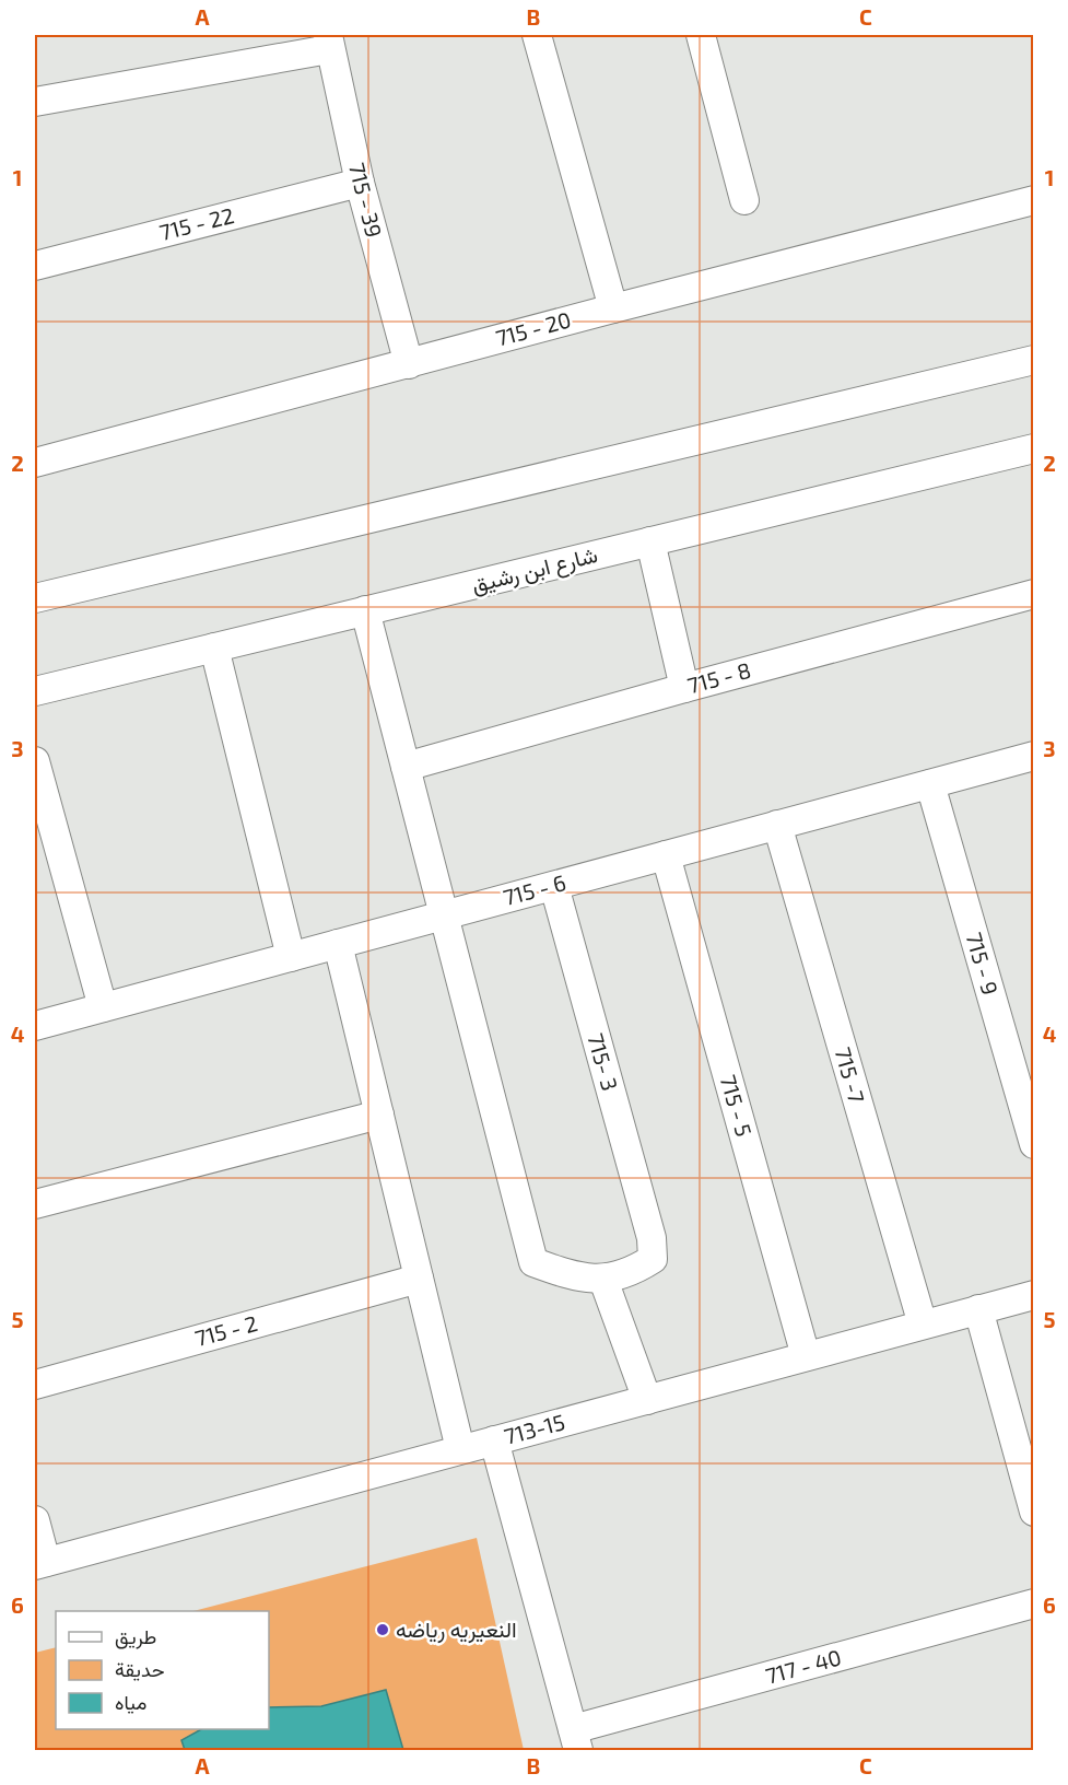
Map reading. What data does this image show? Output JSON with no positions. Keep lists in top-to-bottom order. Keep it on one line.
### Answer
{"streets":{"street":["715 - 39","715 - 22","715 - 20","شارع ابن رشيق","715 - 8","715 - 6","715 - 9","715- 3","715 -7","715 - 5","715 - 2","713-15","717 - 40"]},"crossings":[["715 - 39","715 - 22"],["715 - 39","715 - 20"],["715 - 6","715 - 9"],["715 - 6","715- 3"],["715 - 6","715 -7"],["715 - 6","715 - 5"],["715 -7","713-15"],["715 - 5","713-15"]],"places":["النعيريه رياضه"],"legend":["طريق","حديقة","مياه"],"grid":{"columns":["A","B","C"],"rows":["1","2","3","4","5","6"]}}
